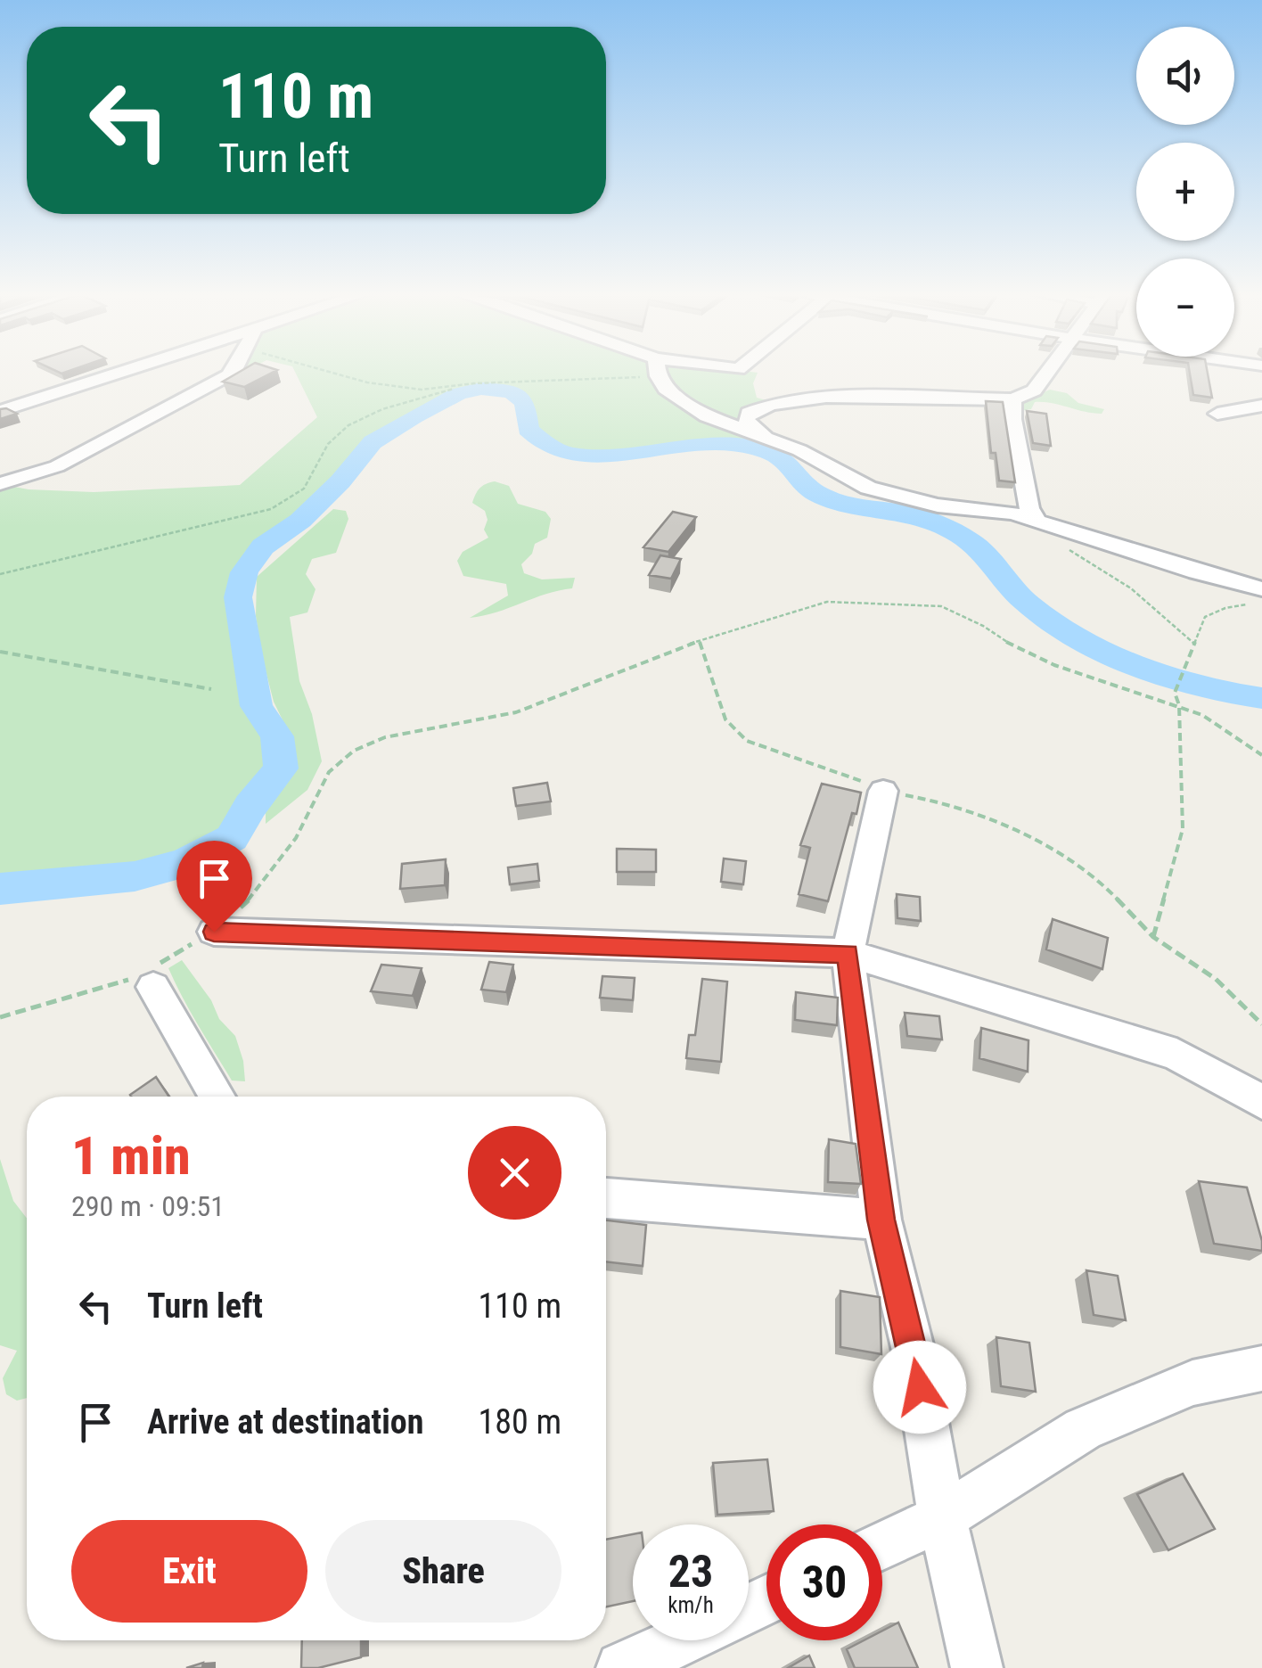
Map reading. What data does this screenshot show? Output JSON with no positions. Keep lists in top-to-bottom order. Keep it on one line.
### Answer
{"page":{"map_buttons":["+","−"],"turn":["110 m","Turn left"],"heading":["1 min","290 m · 09:51"],"list":[{"name":"Turn left","value":"110 m"},{"name":"Arrive at destination","value":"180 m"}],"buttons":["Exit","Share"],"speed":"23 km/h","limit":"30"}}
